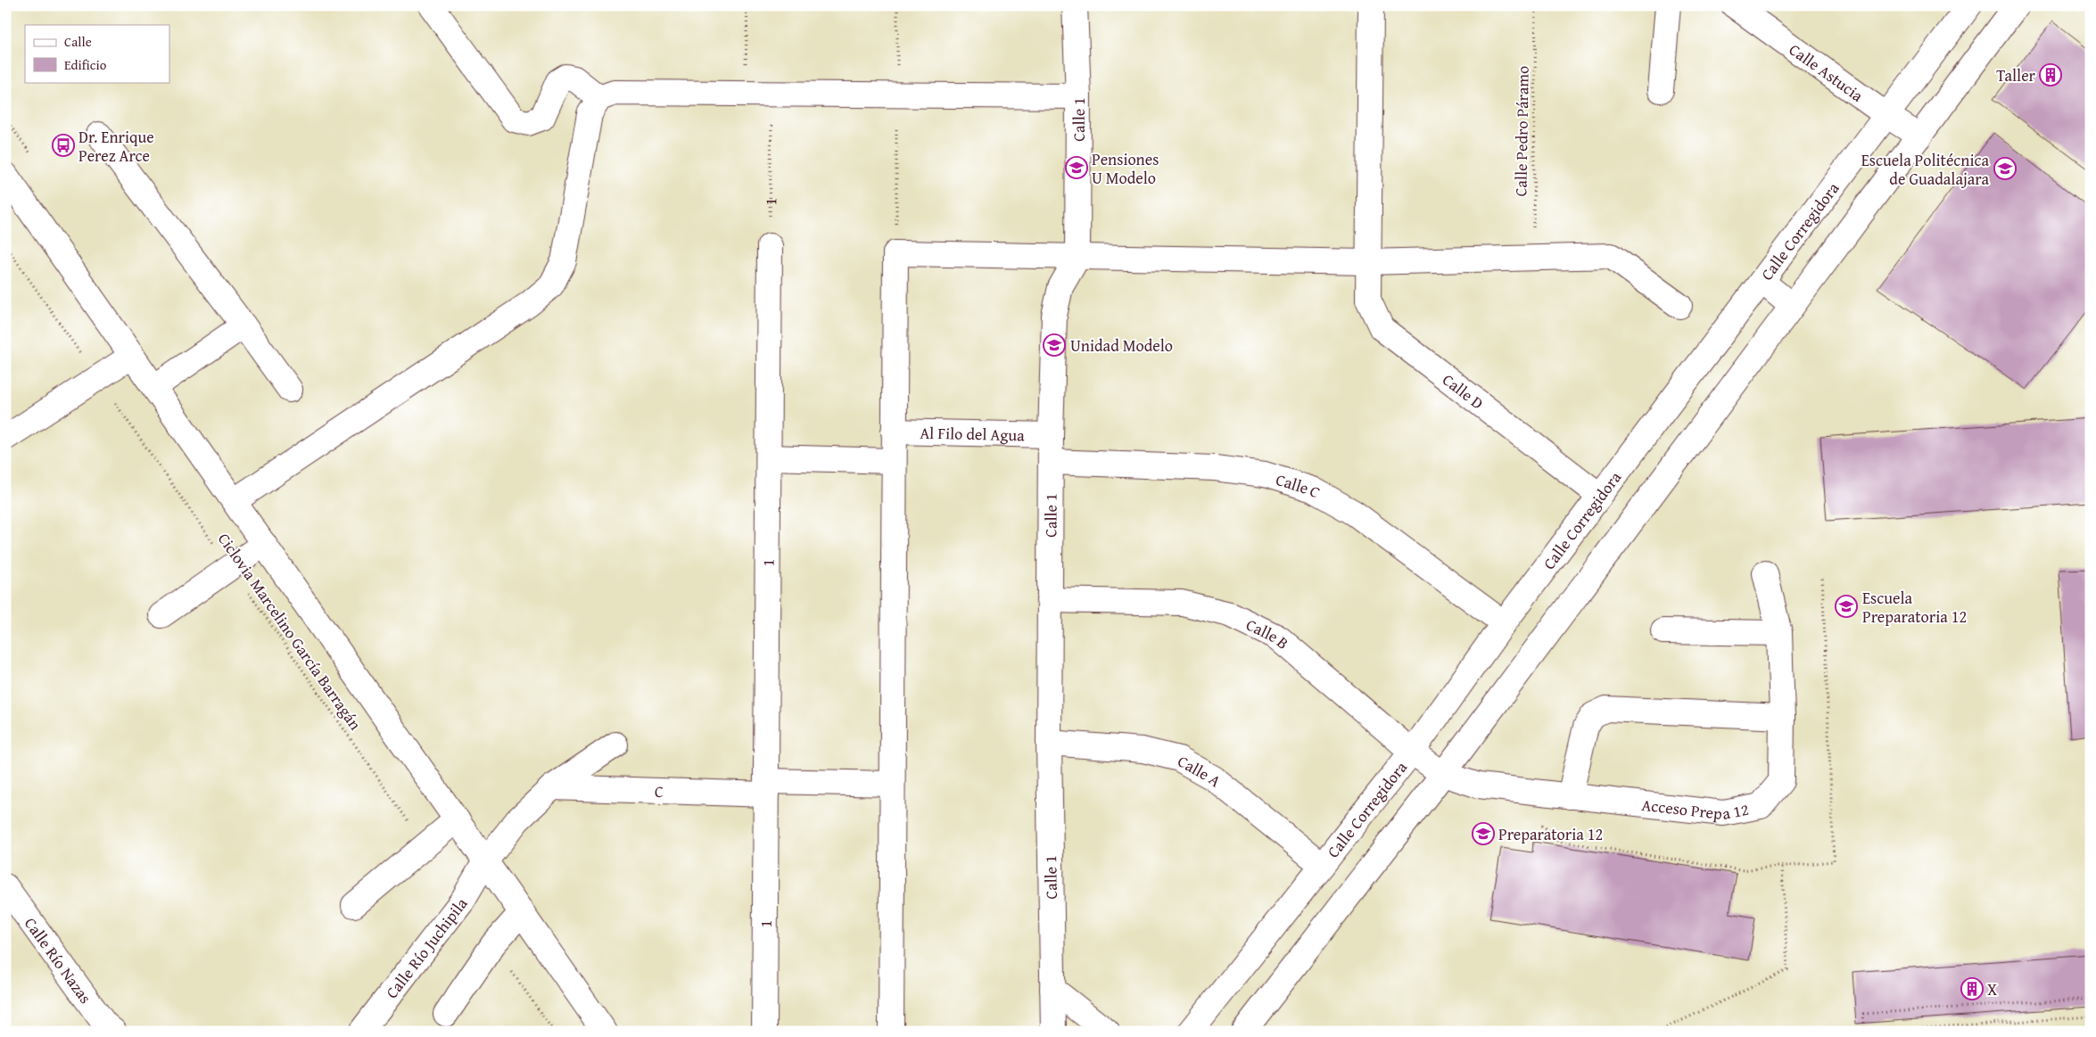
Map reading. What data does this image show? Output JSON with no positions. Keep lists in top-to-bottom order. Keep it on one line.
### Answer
{"streets":{"street":["Calle Astucia","Calle 1","1","Calle Corregidora","Calle D","Al Filo del Agua","Calle C","Calle B","Calle A","C","Acceso Prepa 12","Calle Río Juchipila","Calle Río Nazas"],"path":["Calle Pedro Páramo","Ciclovia Marcelino García Barragán"]},"crossings":[["Calle Astucia","Calle Corregidora"],["Calle 1","Al Filo del Agua"],["Calle 1","Calle C"],["Calle 1","Calle B"],["Calle 1","Calle A"],["1","C"],["Calle Corregidora","Calle D"],["Calle Corregidora","Calle C"],["Calle Corregidora","Calle B"],["Calle Corregidora","Calle A"],["Calle B","Acceso Prepa 12"]],"places":{"building":["Taller","X"],"bus stop":["Dr. Enrique Perez Arce"],"school or university":["Pensiones U Modelo","Escuela Politécnica de Guadalajara","Unidad Modelo","Escuela Preparatoria 12","Preparatoria 12"]},"legend":["Calle","Edificio"]}
